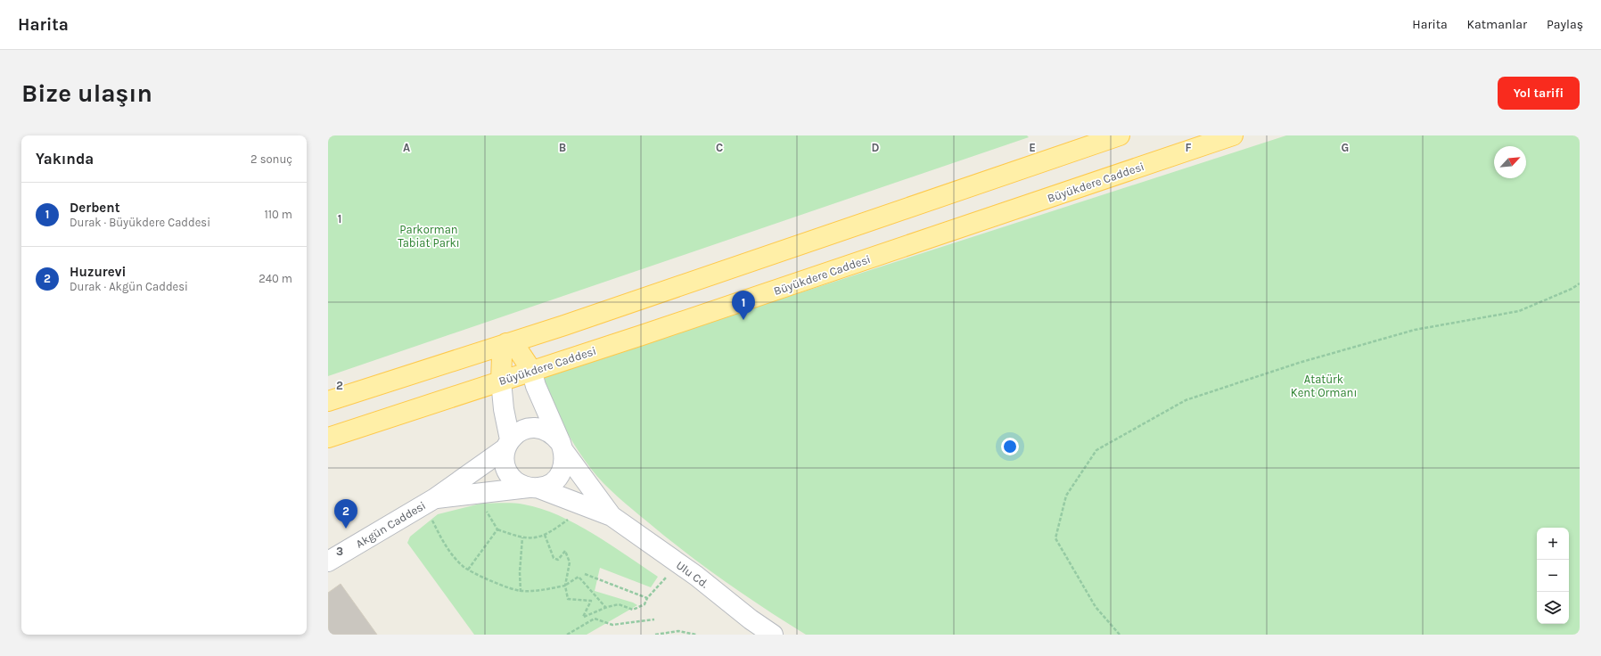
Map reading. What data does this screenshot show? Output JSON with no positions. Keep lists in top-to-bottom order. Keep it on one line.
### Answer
{"streets":{"main road":["Büyükdere Caddesi"],"street":["Akgün Caddesi","Ulu Cd."]},"crossings":[["Akgün Caddesi","Ulu Cd."]],"parks":["Parkorman Tabiat Parkı","Atatürk Kent Ormanı"],"north":"top right","page":{"header":"Harita","nav":["Harita","Katmanlar","Paylaş"],"buttons":"Yol tarifi","title":"Bize ulaşın","heading":["Yakında","2 sonuç"],"list":[{"mark":"1","name":"Derbent","note":"Durak · Büyükdere Caddesi","value":"110 m"},{"mark":"2","name":"Huzurevi","note":"Durak · Akgün Caddesi","value":"240 m"}],"pins":["1","2"],"map_buttons":["+","−"]},"grid":{"columns":["A","B","C","D","E","F","G"],"rows":["1","2","3"]}}
